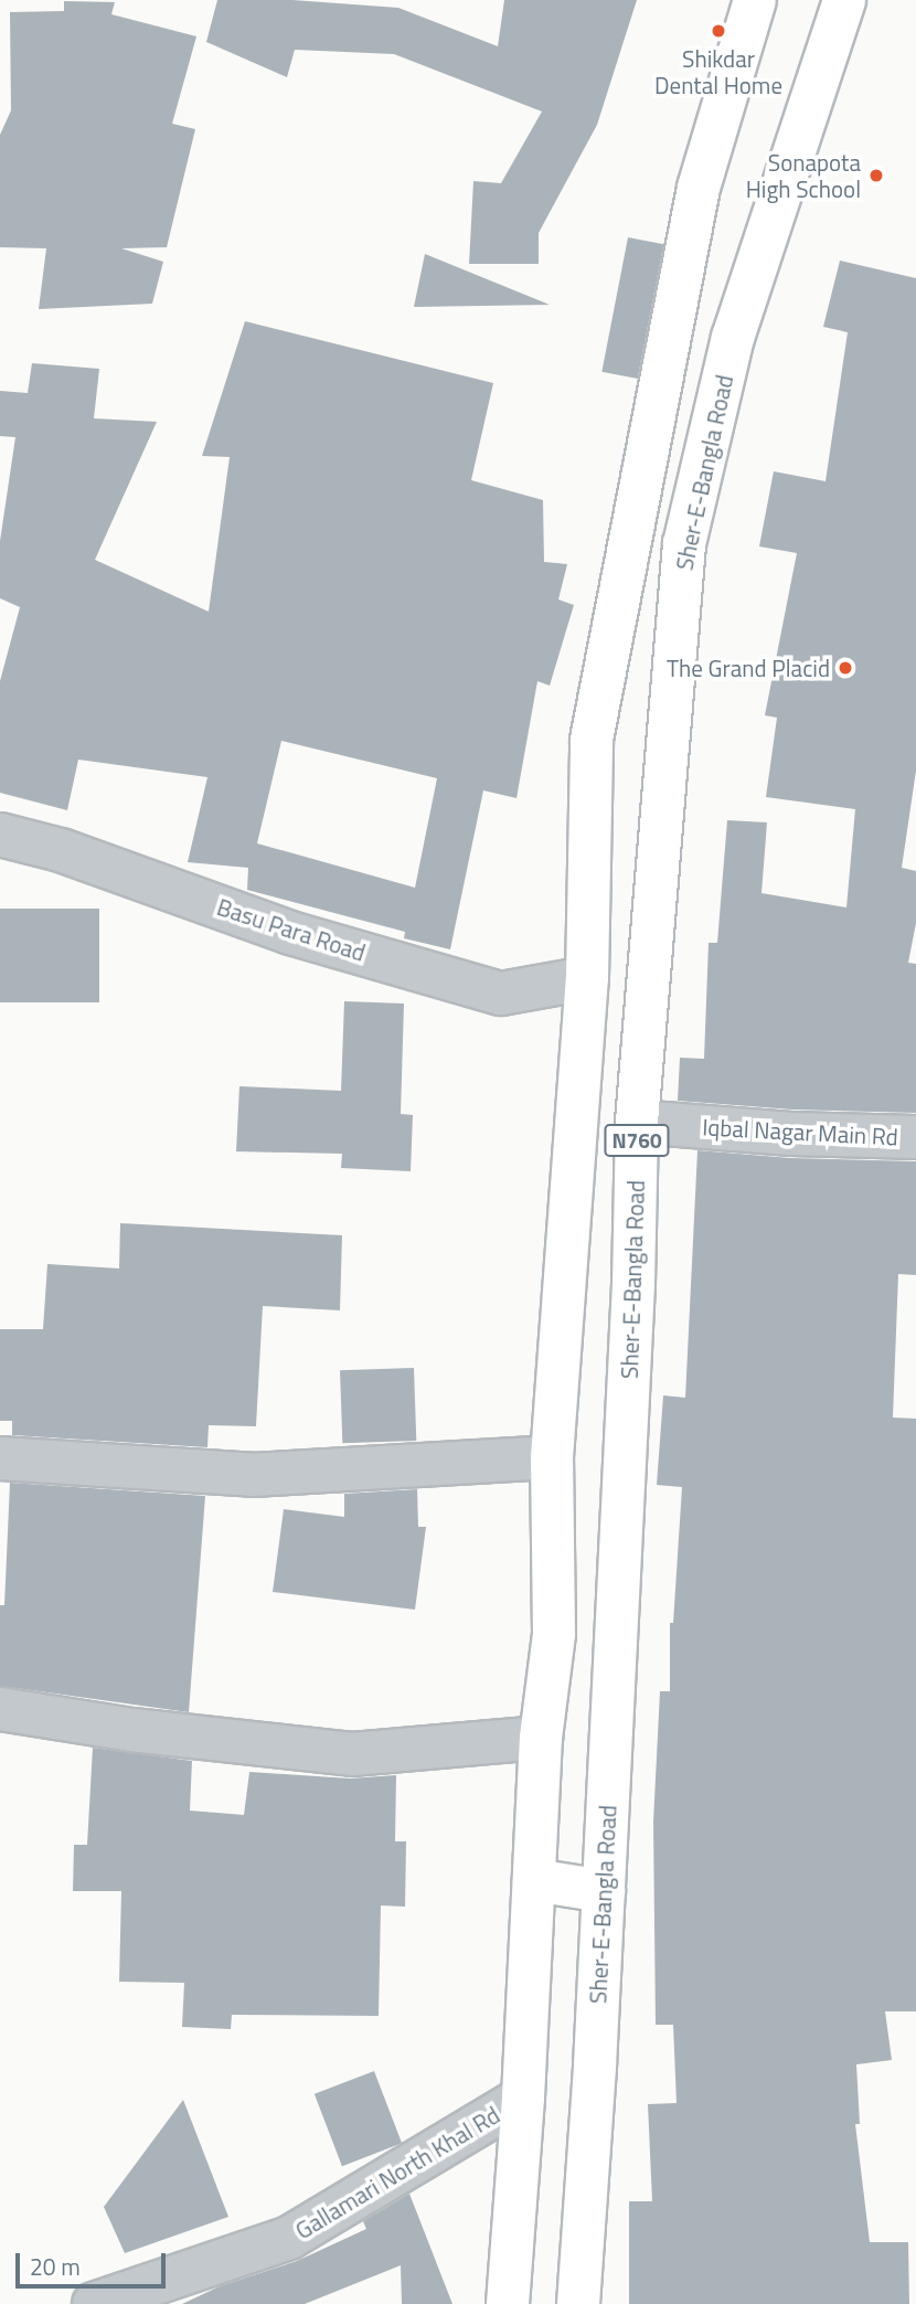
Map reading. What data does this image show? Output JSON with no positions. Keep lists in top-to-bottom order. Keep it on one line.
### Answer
{"streets":{"highway":["Sher-E-Bangla Road","N760"],"street":["Basu Para Road","Iqbal Nagar Main Rd","Gallamari North Khal Rd"]},"crossings":[["Sher-E-Bangla Road","Iqbal Nagar Main Rd"],["Basu Para Road","N760"],["N760","Gallamari North Khal Rd"]],"places":["Shikdar Dental Home","Sonapota High School","The Grand Placid"],"scale_bar":"20 m"}
